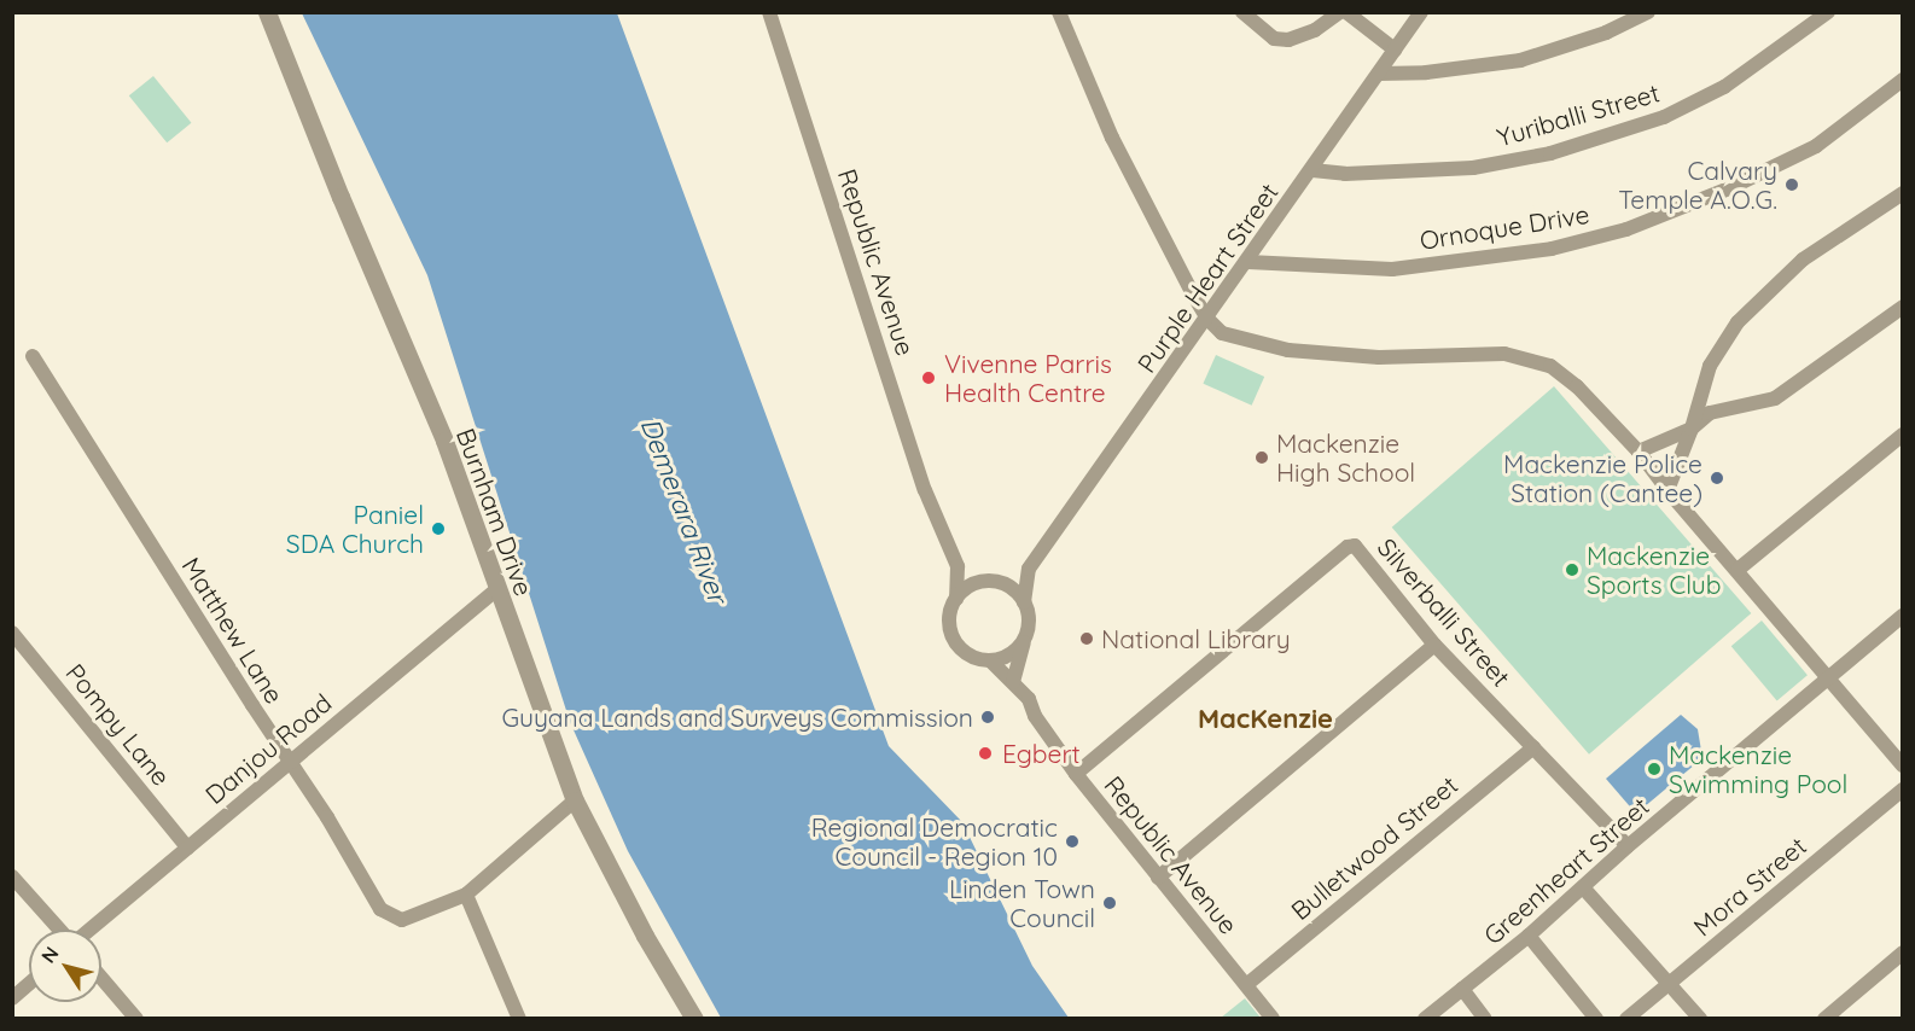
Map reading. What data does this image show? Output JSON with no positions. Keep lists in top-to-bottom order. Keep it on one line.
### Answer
{"streets":{"street":["Yuriballi Street","Ornoque Drive","Republic Avenue","Purple Heart Street","Burnham Drive","Silverballi Street","Matthew Lane","Pompy Lane","Danjou Road","Bulletwood Street","Greenheart Street","Mora Street"]},"crossings":[["Yuriballi Street","Purple Heart Street"],["Ornoque Drive","Purple Heart Street"],["Republic Avenue","Purple Heart Street"],["Republic Avenue","Silverballi Street"],["Republic Avenue","Bulletwood Street"],["Burnham Drive","Danjou Road"],["Silverballi Street","Bulletwood Street"],["Silverballi Street","Greenheart Street"],["Matthew Lane","Danjou Road"],["Pompy Lane","Danjou Road"]],"districts":["MacKenzie"],"water":["Demerara River"],"places":["Calvary Temple A.O.G.","Vivenne Parris Health Centre","Mackenzie High School","Mackenzie Police Station (Cantee)","Paniel SDA Church","Mackenzie Sports Club","National Library","Guyana Lands and Surveys Commission","Egbert","Mackenzie Swimming Pool","Regional Democratic Council - Region 10","Linden Town Council"],"north":"top left"}
